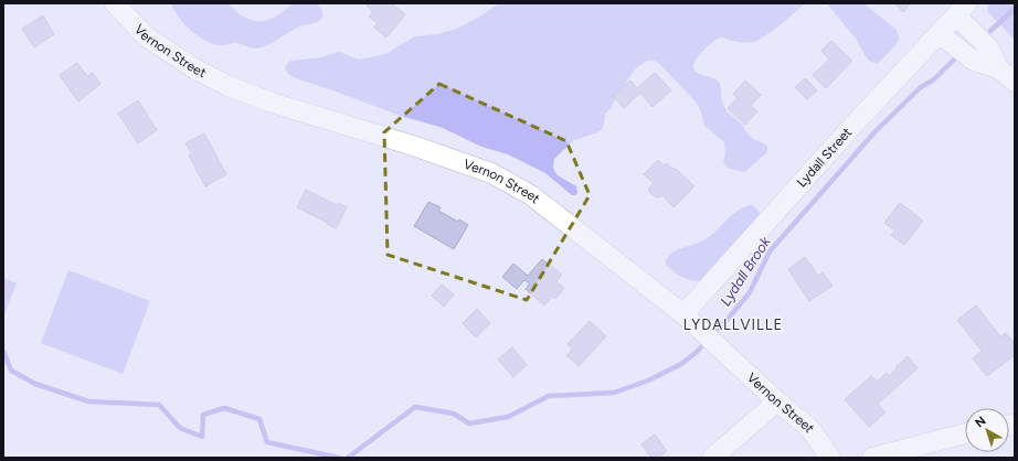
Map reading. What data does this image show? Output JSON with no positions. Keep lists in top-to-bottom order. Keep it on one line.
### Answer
{"streets":{"street":["Vernon Street","Lydall Street"]},"crossings":[["Vernon Street","Lydall Street"]],"districts":["LYDALLVILLE"],"water":["Lydall Brook"],"north":"top left"}
